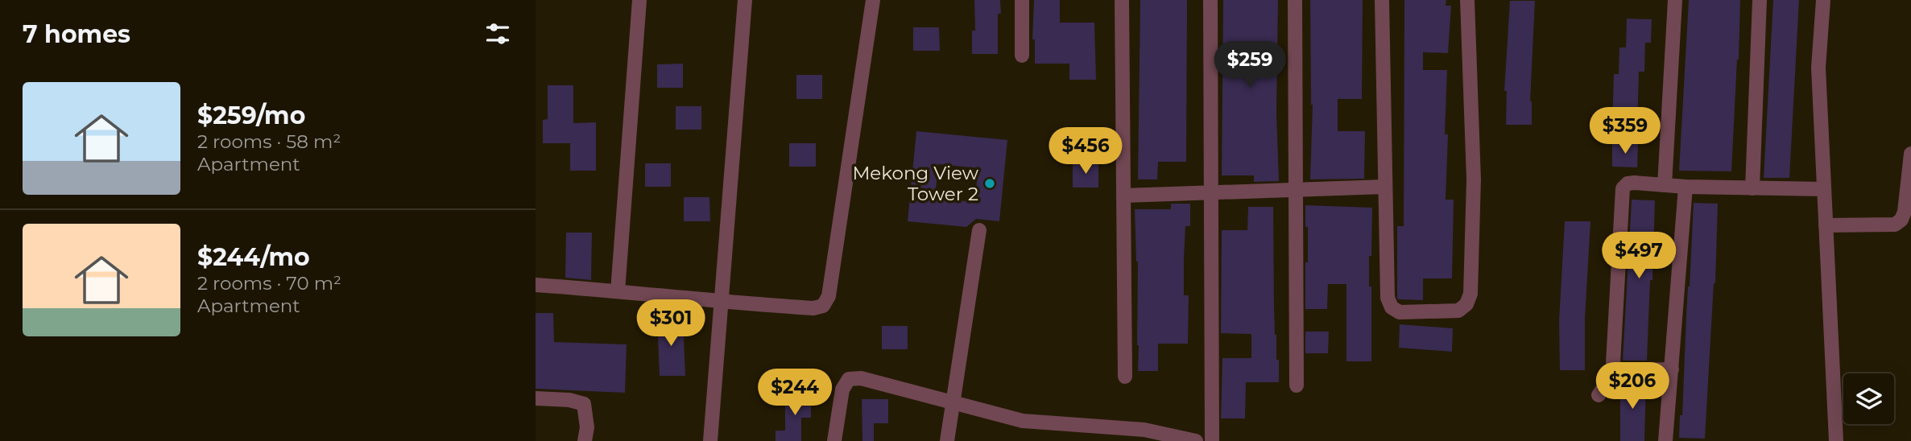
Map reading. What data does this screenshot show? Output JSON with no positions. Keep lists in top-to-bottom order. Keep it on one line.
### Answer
{"places":["Mekong View Tower 2"],"page":{"heading":"7 homes","price":["$259","$359","$456","$497","$301","$206","$244"],"list":[{"name":"$259/mo","note":"2 rooms · 58 m² · Apartment"},{"name":"$244/mo","note":"2 rooms · 70 m² · Apartment"}]}}
